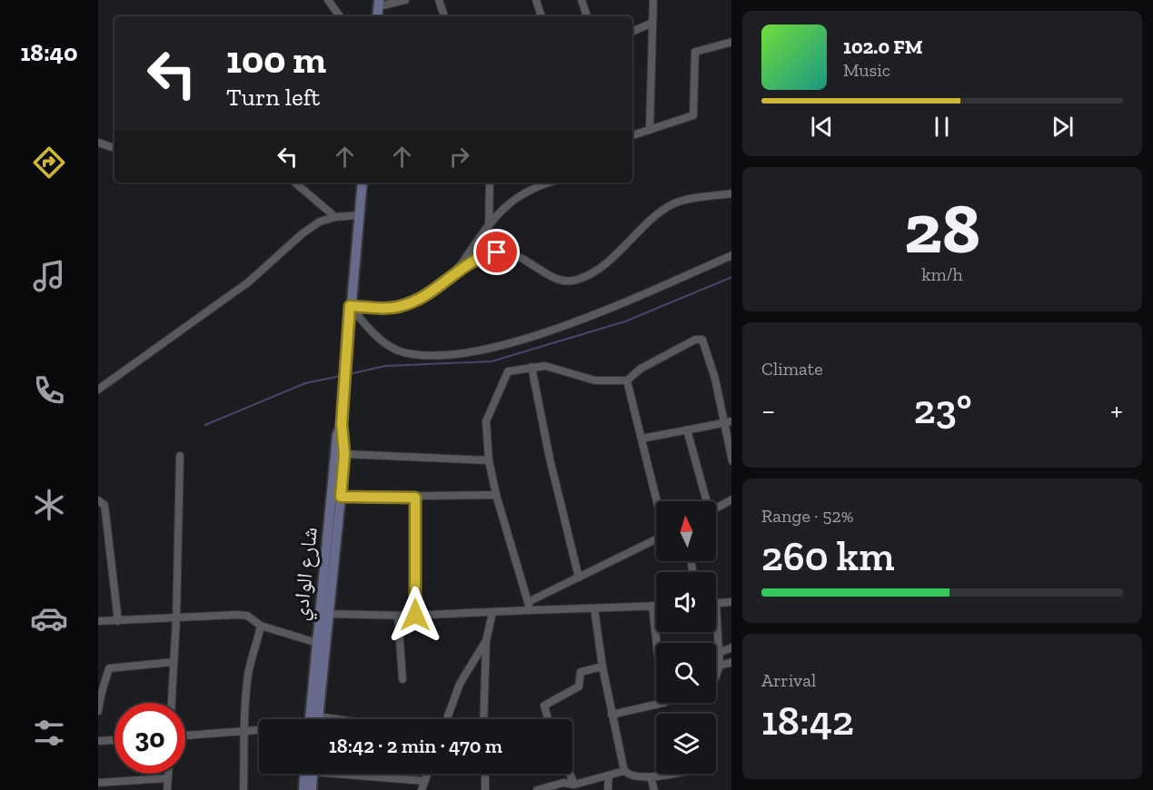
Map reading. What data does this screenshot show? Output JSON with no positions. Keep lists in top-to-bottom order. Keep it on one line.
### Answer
{"streets":{"main road":["شارع الوادي"]},"north":"top","page":{"tabs":"18:40","turn":["100 m","Turn left"],"song":["102.0 FM","Music"],"tile":[["28","km/h"],"Climate",["Range · 52%","260 km"],["Arrival","18:42"]],"heat":["−","23°","+"],"limit":"30","trip":"18:42 · 2 min · 470 m"}}
